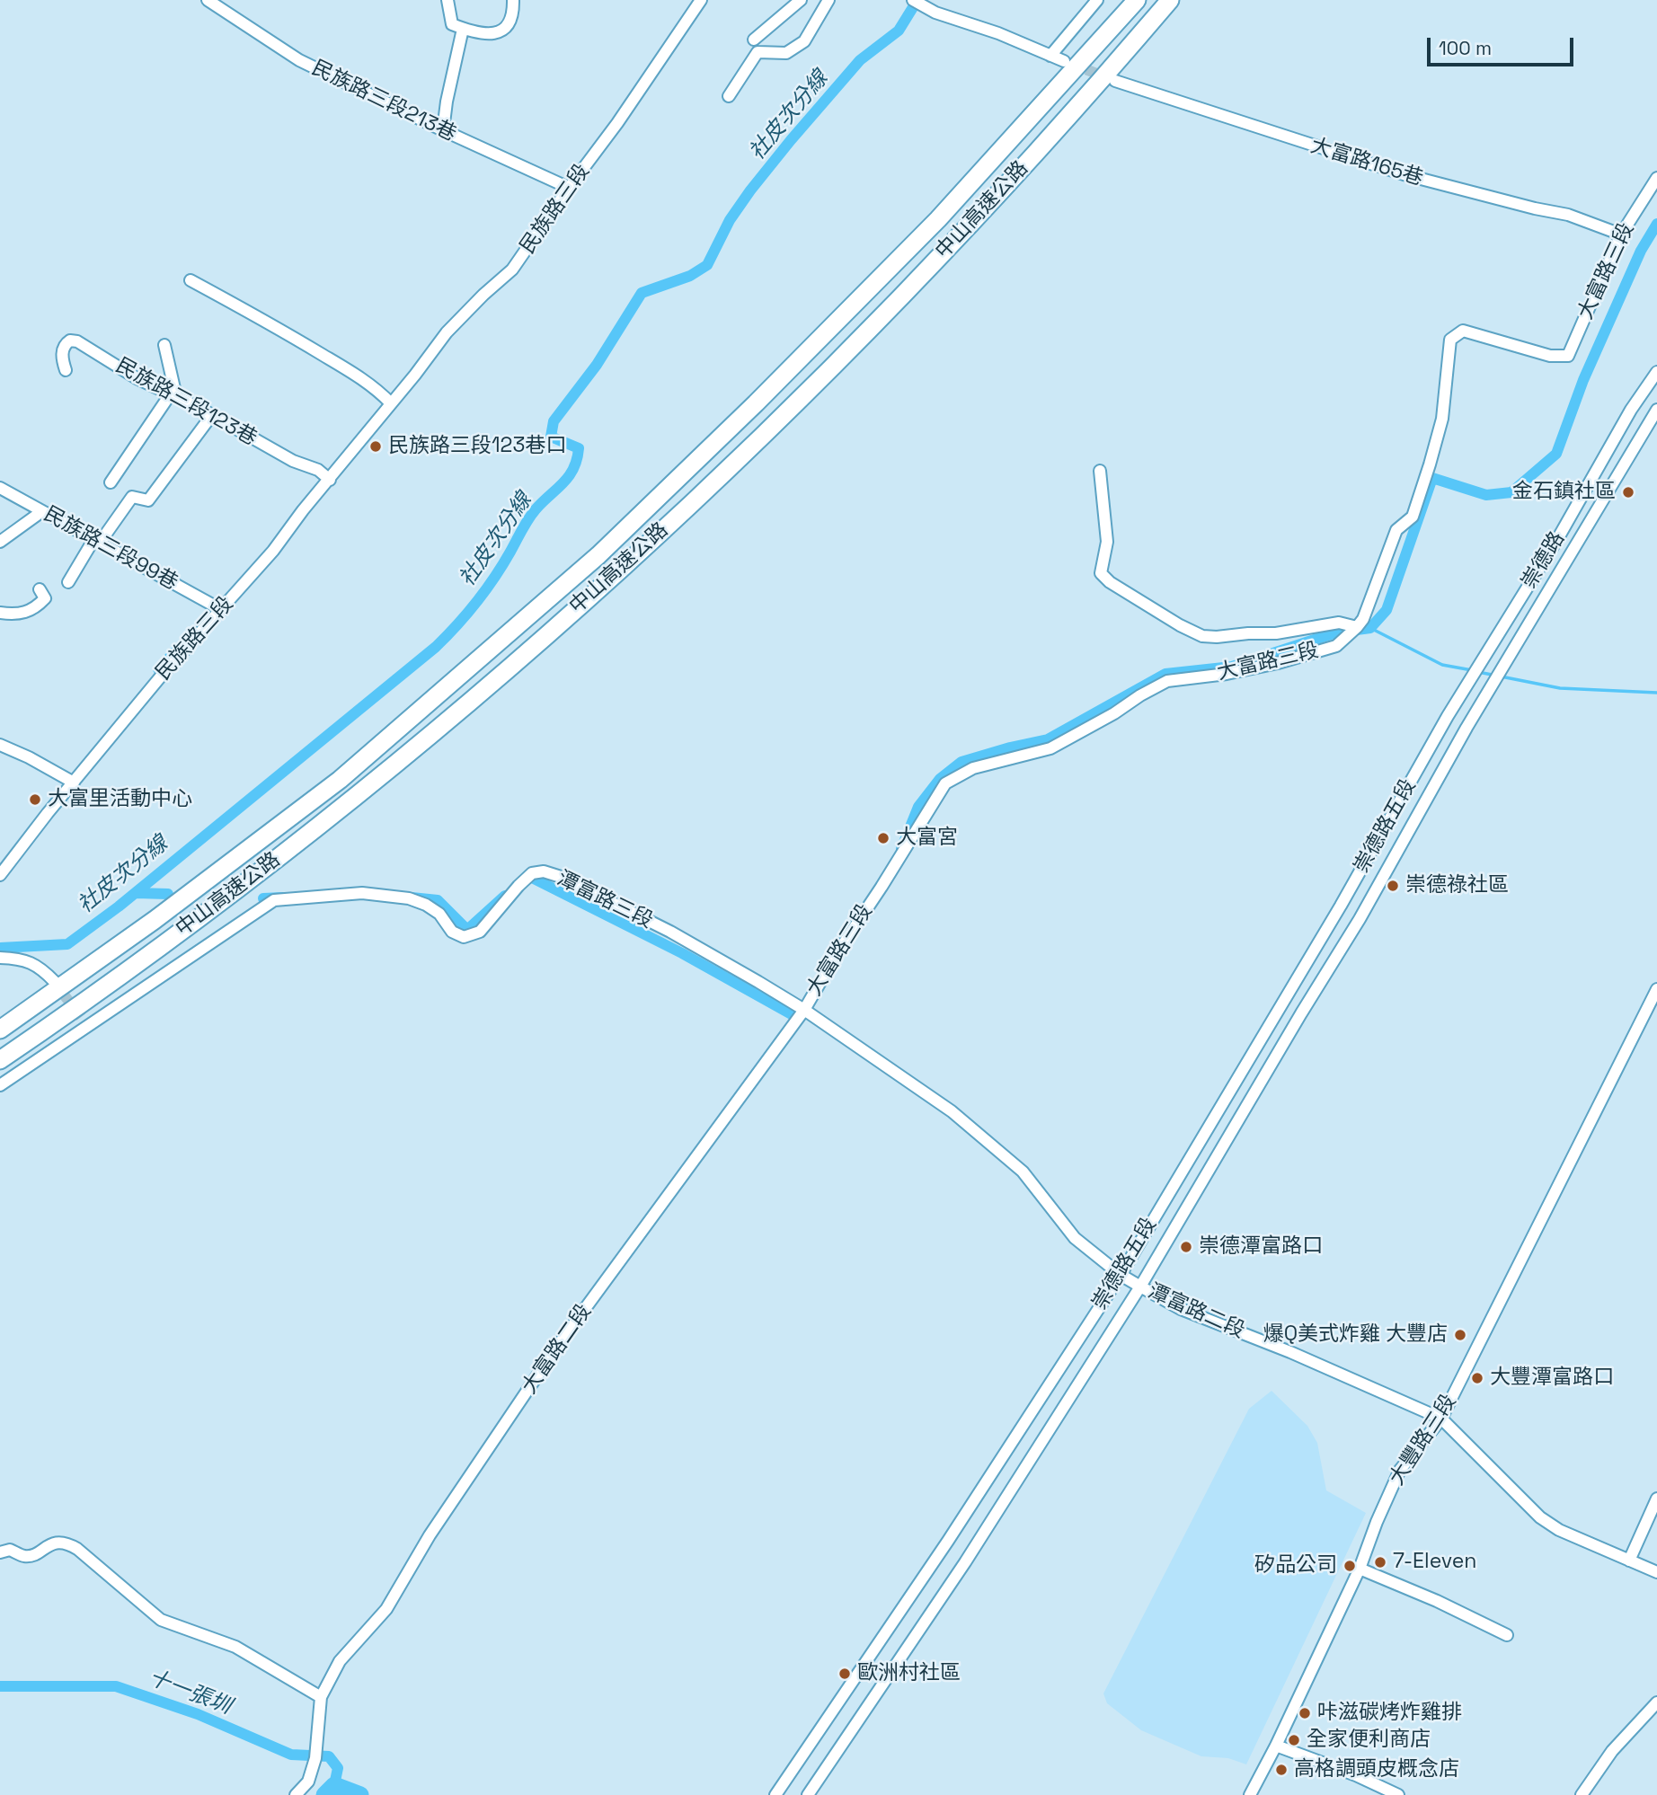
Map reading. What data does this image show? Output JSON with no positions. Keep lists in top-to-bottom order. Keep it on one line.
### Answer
{"streets":{"highway":["中山高速公路"],"street":["民族路三段213巷","大富路165巷","民族路三段","大富路三段","民族路三段123巷","民族路三段99巷","崇德路","崇德路五段","潭富路三段","潭富路二段","大富路二段","大豐路三段"]},"crossings":[["民族路三段213巷","民族路三段"],["大富路165巷","大富路三段"],["民族路三段","民族路三段123巷"],["民族路三段","民族路三段99巷"],["大富路三段","潭富路三段"],["大富路三段","潭富路二段"],["大富路三段","大富路二段"],["崇德路","崇德路五段"],["崇德路五段","潭富路二段"],["潭富路三段","潭富路二段"],["潭富路三段","大富路二段"],["潭富路二段","大富路二段"],["潭富路二段","大豐路三段"]],"water":["社皮次分線","十一張圳"],"places":["民族路三段123巷口","金石鎮社區","大富里活動中心","大富宮","崇德祿社區","崇德潭富路口","爆Q美式炸雞 大豐店","大豐潭富路口","7-Eleven","矽品公司","歐洲村社區","咔滋碳烤炸雞排","全家便利商店","高格調頭皮概念店"],"scale_bar":"100 m"}
